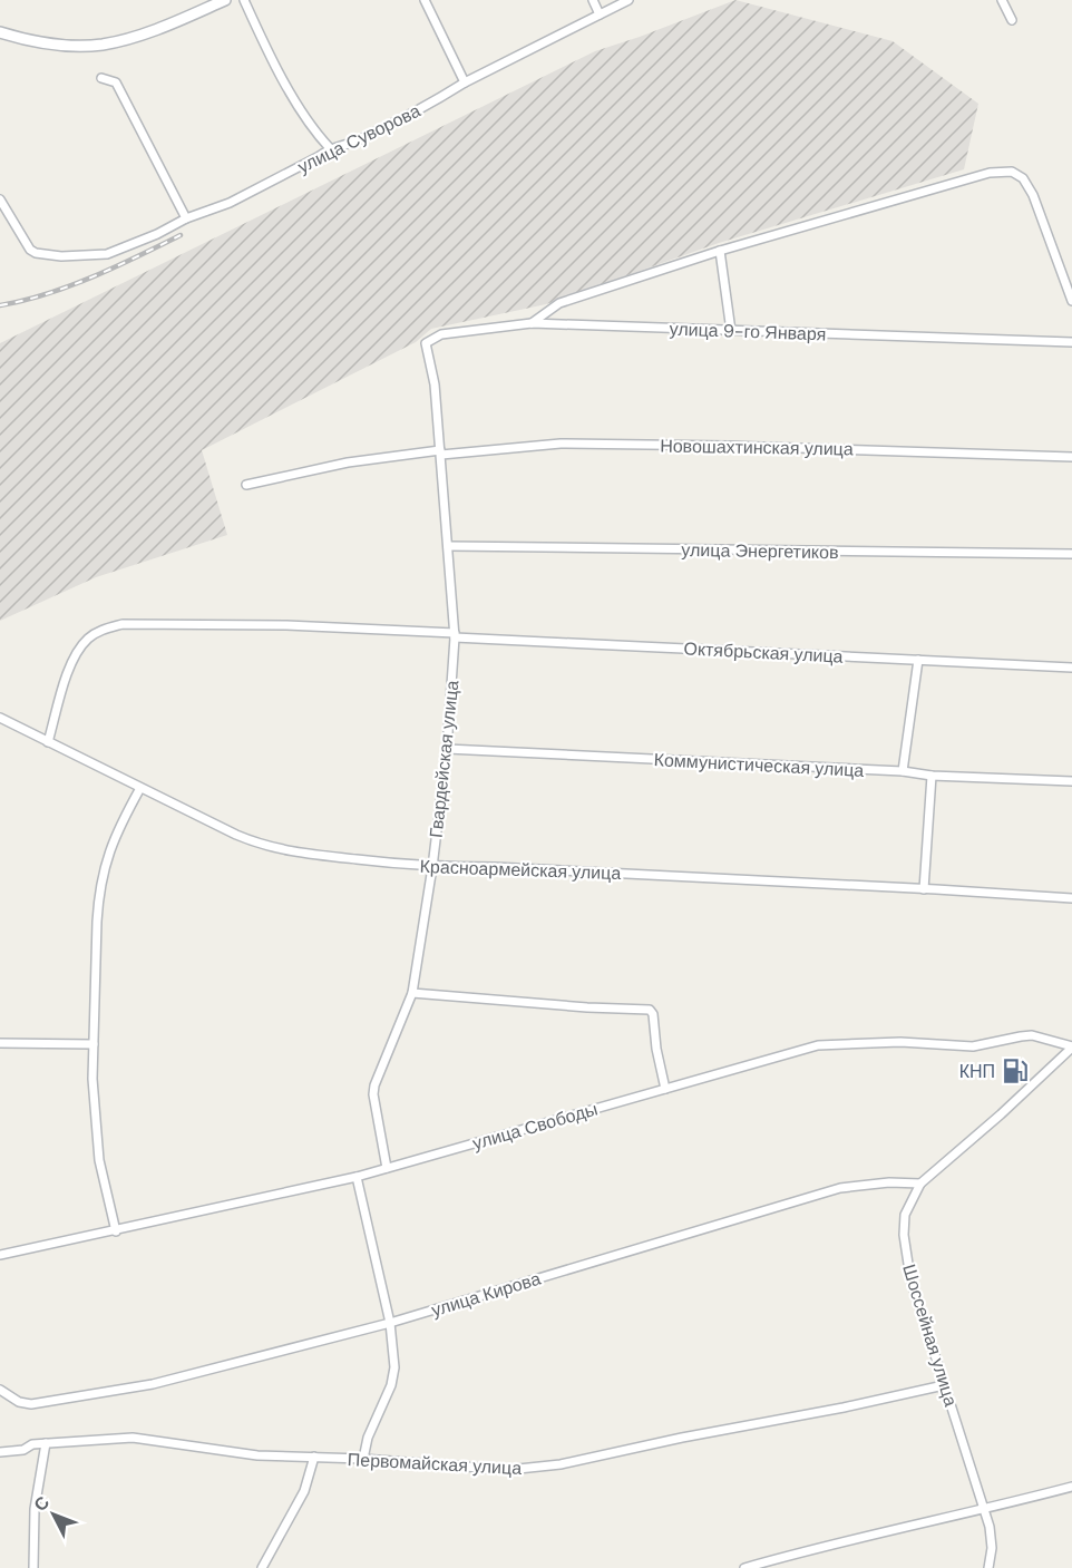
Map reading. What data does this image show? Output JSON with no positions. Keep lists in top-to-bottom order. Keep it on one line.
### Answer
{"streets":{"street":["улица Суворова","улица 9-го Января","Новошахтинская улица","улица Энергетиков","Октябрьская улица","Гвардейская улица","Коммунистическая улица","Красноармейская улица","улица Свободы","улица Кирова","Шоссейная улица","Первомайская улица"]},"crossings":[["улица 9-го Января","Гвардейская улица"],["Новошахтинская улица","Гвардейская улица"],["улица Энергетиков","Гвардейская улица"],["Октябрьская улица","Гвардейская улица"],["Октябрьская улица","Красноармейская улица"],["Гвардейская улица","Коммунистическая улица"],["Гвардейская улица","Красноармейская улица"],["Гвардейская улица","улица Свободы"],["улица Свободы","Шоссейная улица"],["улица Кирова","Шоссейная улица"],["Шоссейная улица","Первомайская улица"]],"places":{"fuel station":["КНП"]},"north":"top left"}
